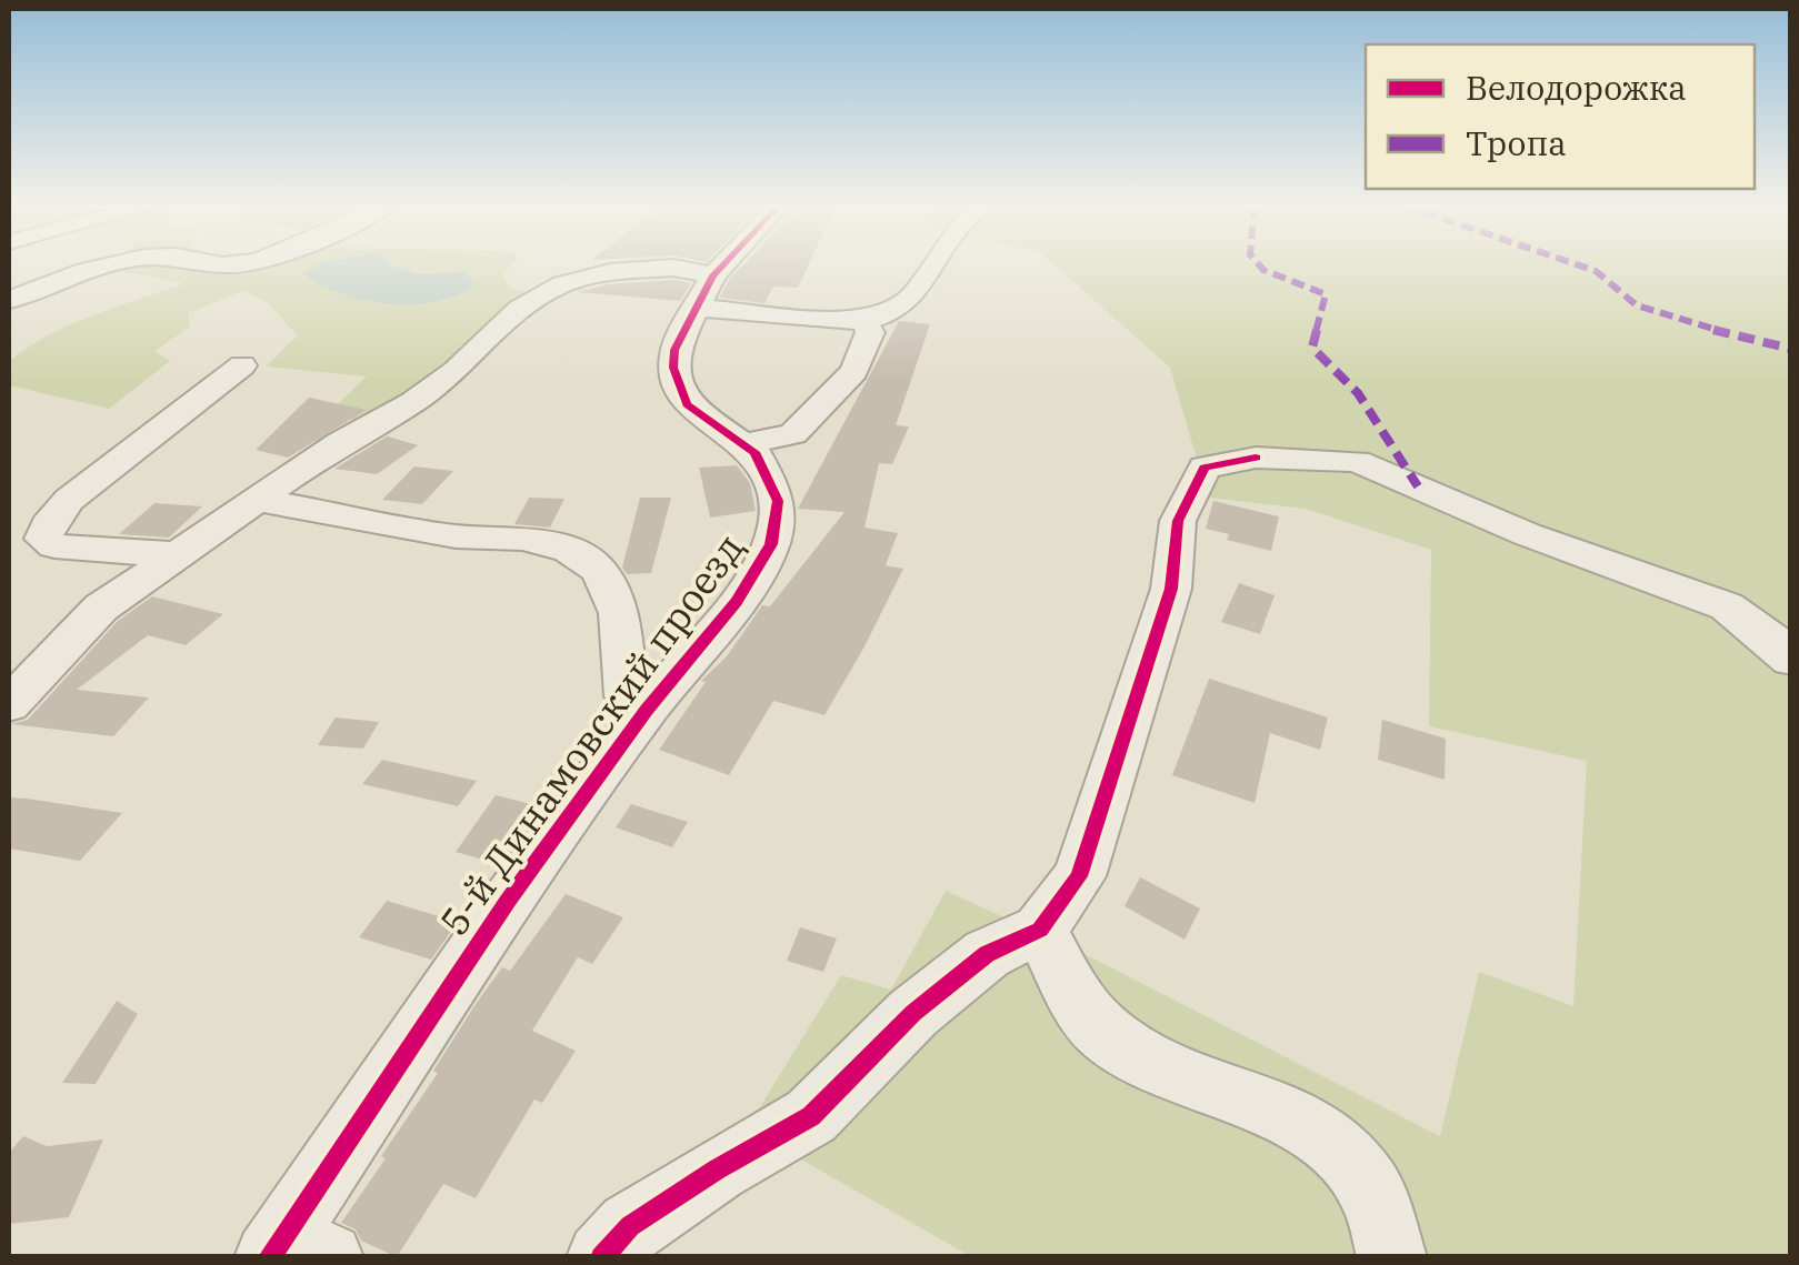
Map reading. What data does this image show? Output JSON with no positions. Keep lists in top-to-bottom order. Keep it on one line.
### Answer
{"streets":{"street":["5-й Динамовский проезд"]},"legend":["Велодорожка","Тропа"]}
